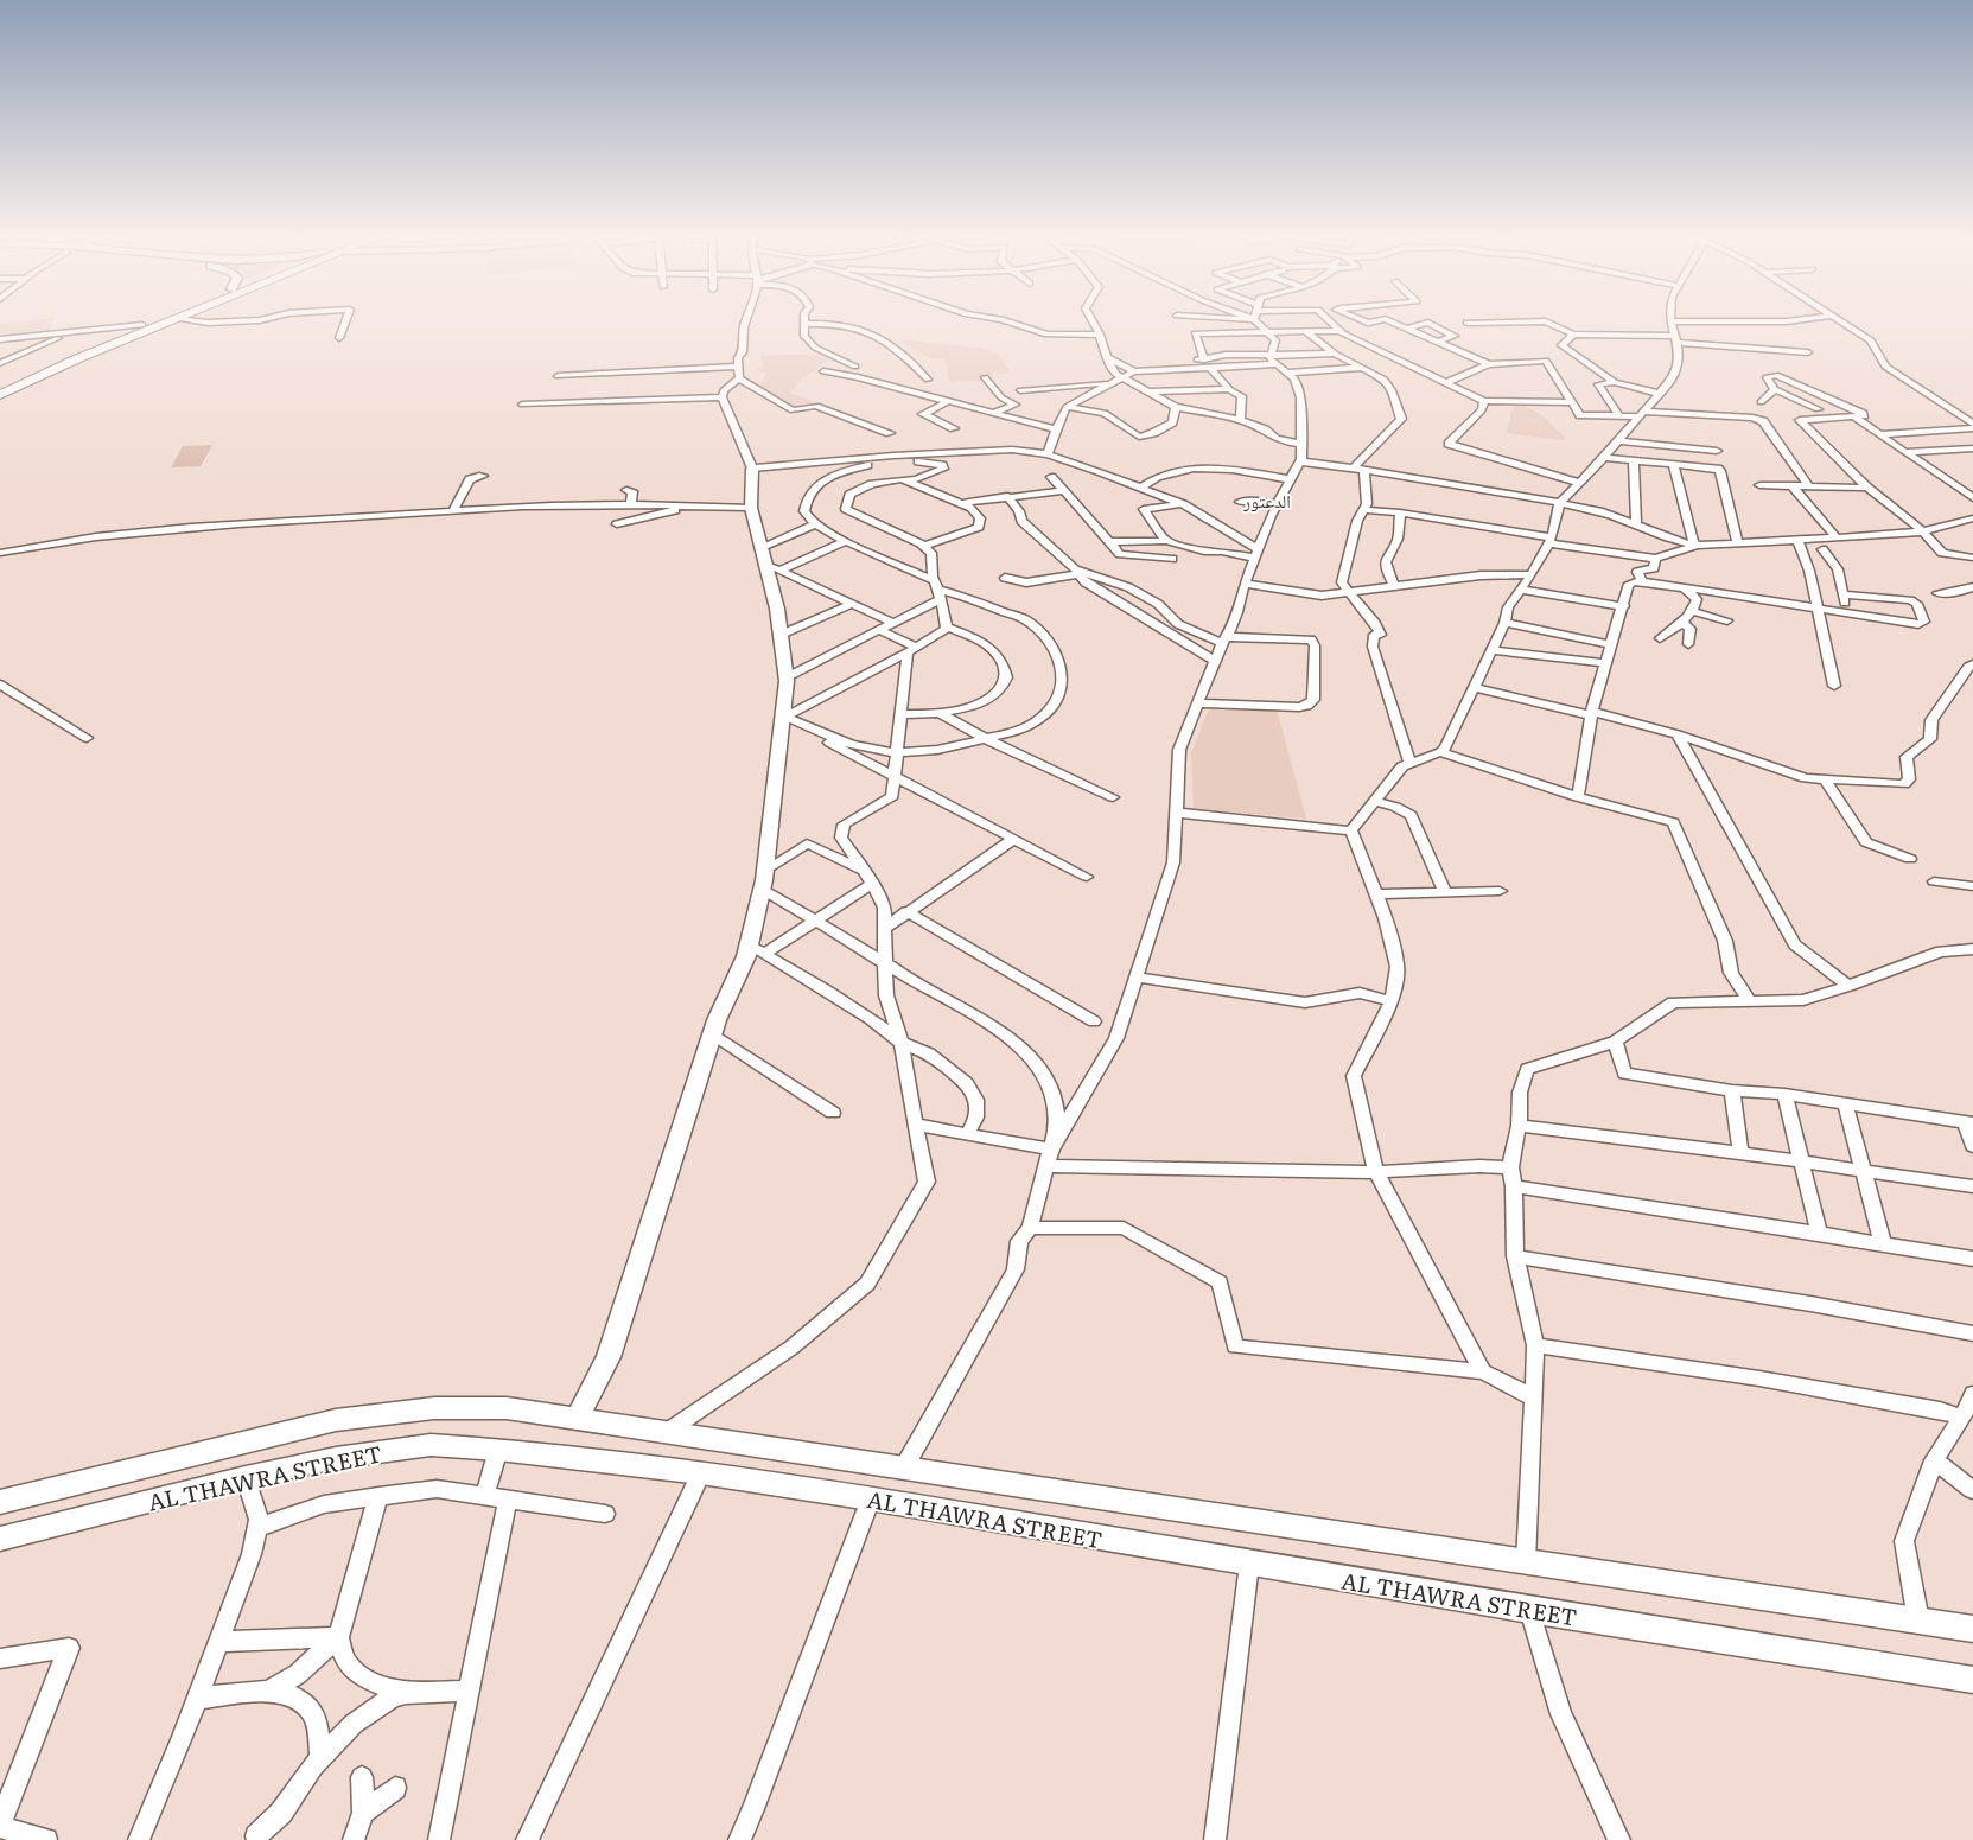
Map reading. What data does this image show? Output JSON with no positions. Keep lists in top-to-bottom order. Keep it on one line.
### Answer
{"streets":{"main road":["AL THAWRA STREET"]},"districts":["الدعتور"]}
